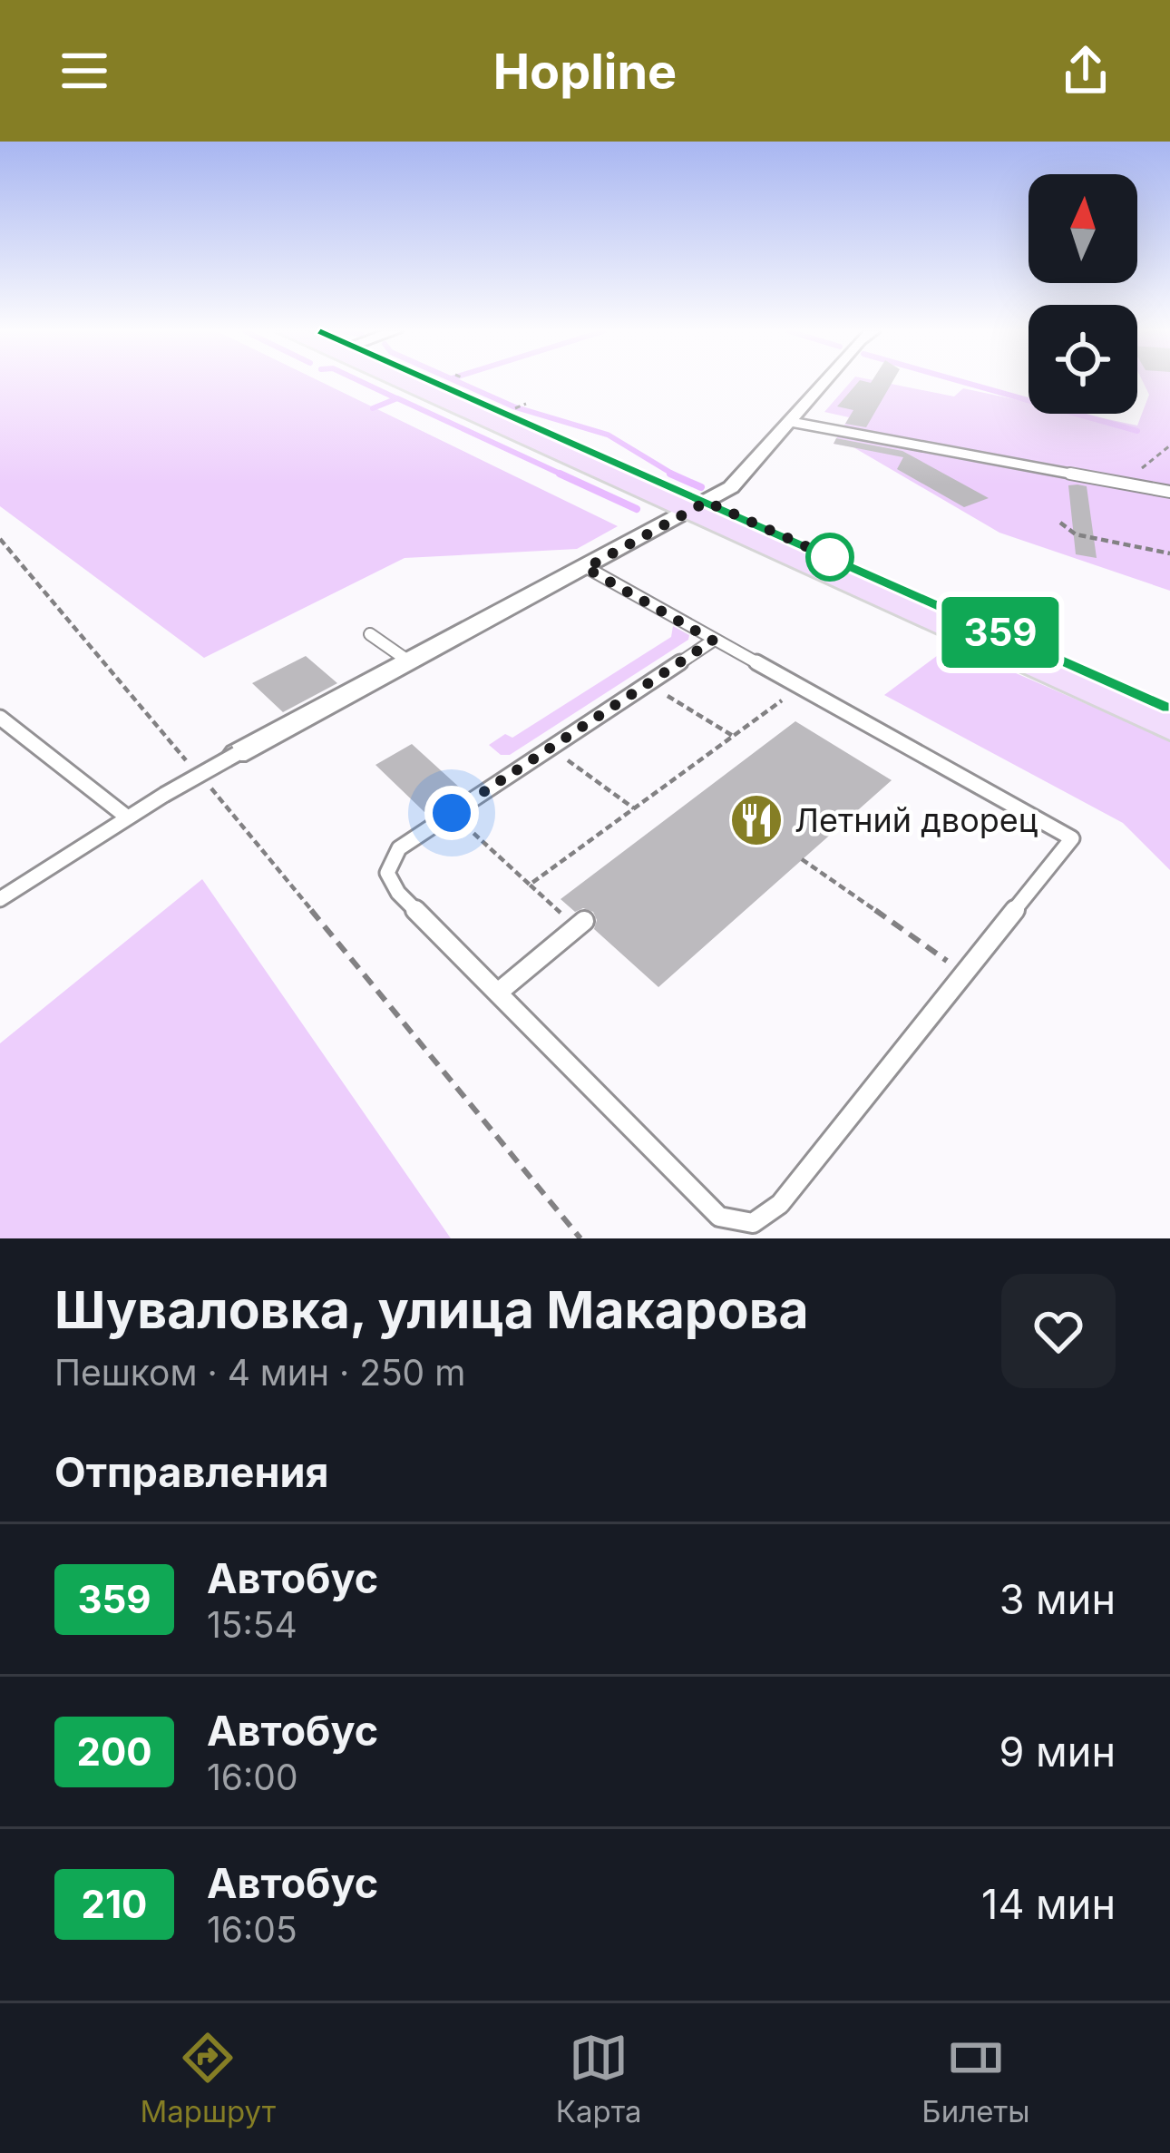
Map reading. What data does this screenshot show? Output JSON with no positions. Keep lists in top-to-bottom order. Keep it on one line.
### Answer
{"places":{"restaurant":["Летний дворец"]},"lines":["bus line 359"],"north":"top","page":{"header":"Hopline","on_map":"359","heading":[["Шуваловка, улица Макарова","Пешком · 4 мин · 250 m"],"Отправления"],"list":[{"mark":"359","name":"Автобус","note":"15:54","value":"3 мин"},{"mark":"200","name":"Автобус","note":"16:00","value":"9 мин"},{"mark":"210","name":"Автобус","note":"16:05","value":"14 мин"}],"tabs":["Маршрут","Карта","Билеты"]}}
